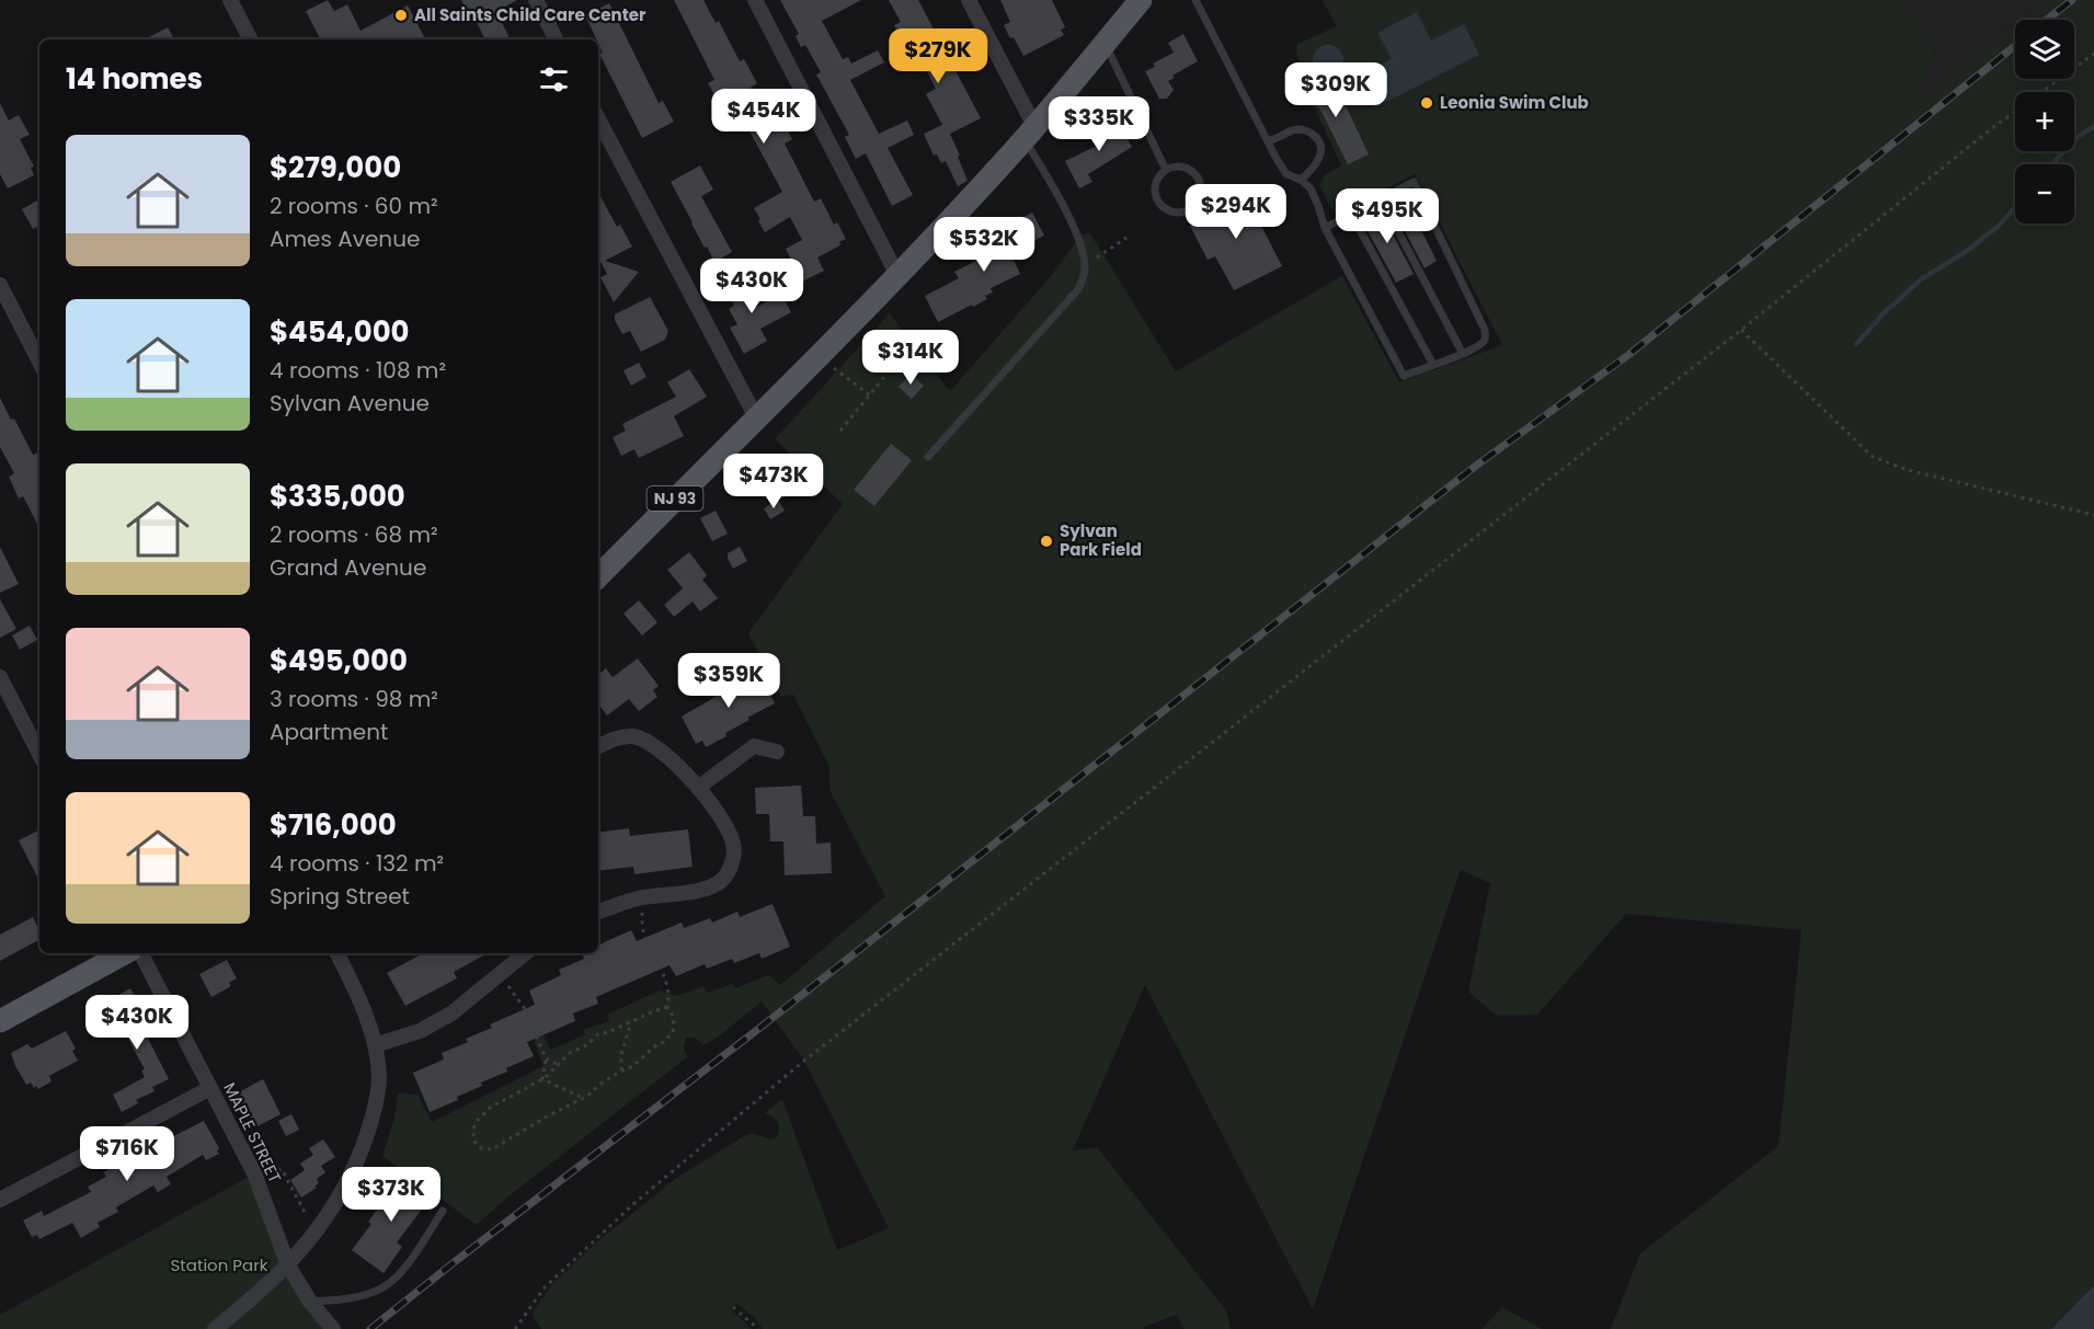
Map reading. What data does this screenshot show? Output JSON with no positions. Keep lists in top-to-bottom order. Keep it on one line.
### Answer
{"streets":{"main road":["NJ 93"],"street":["MAPLE STREET"]},"parks":["Station Park"],"places":["All Saints Child Care Center","Leonia Swim Club","Sylvan Park Field"],"page":{"map_buttons":["+","−"],"price":["$279K","$309K","$454K","$335K","$294K","$495K","$532K","$430K","$314K","$473K","$359K","$430K","$716K","$373K"],"heading":"14 homes","list":[{"name":"$279,000","note":"2 rooms · 60 m² · Ames Avenue"},{"name":"$454,000","note":"4 rooms · 108 m² · Sylvan Avenue"},{"name":"$335,000","note":"2 rooms · 68 m² · Grand Avenue"},{"name":"$495,000","note":"3 rooms · 98 m² · Apartment"},{"name":"$716,000","note":"4 rooms · 132 m² · Spring Street"}]}}
